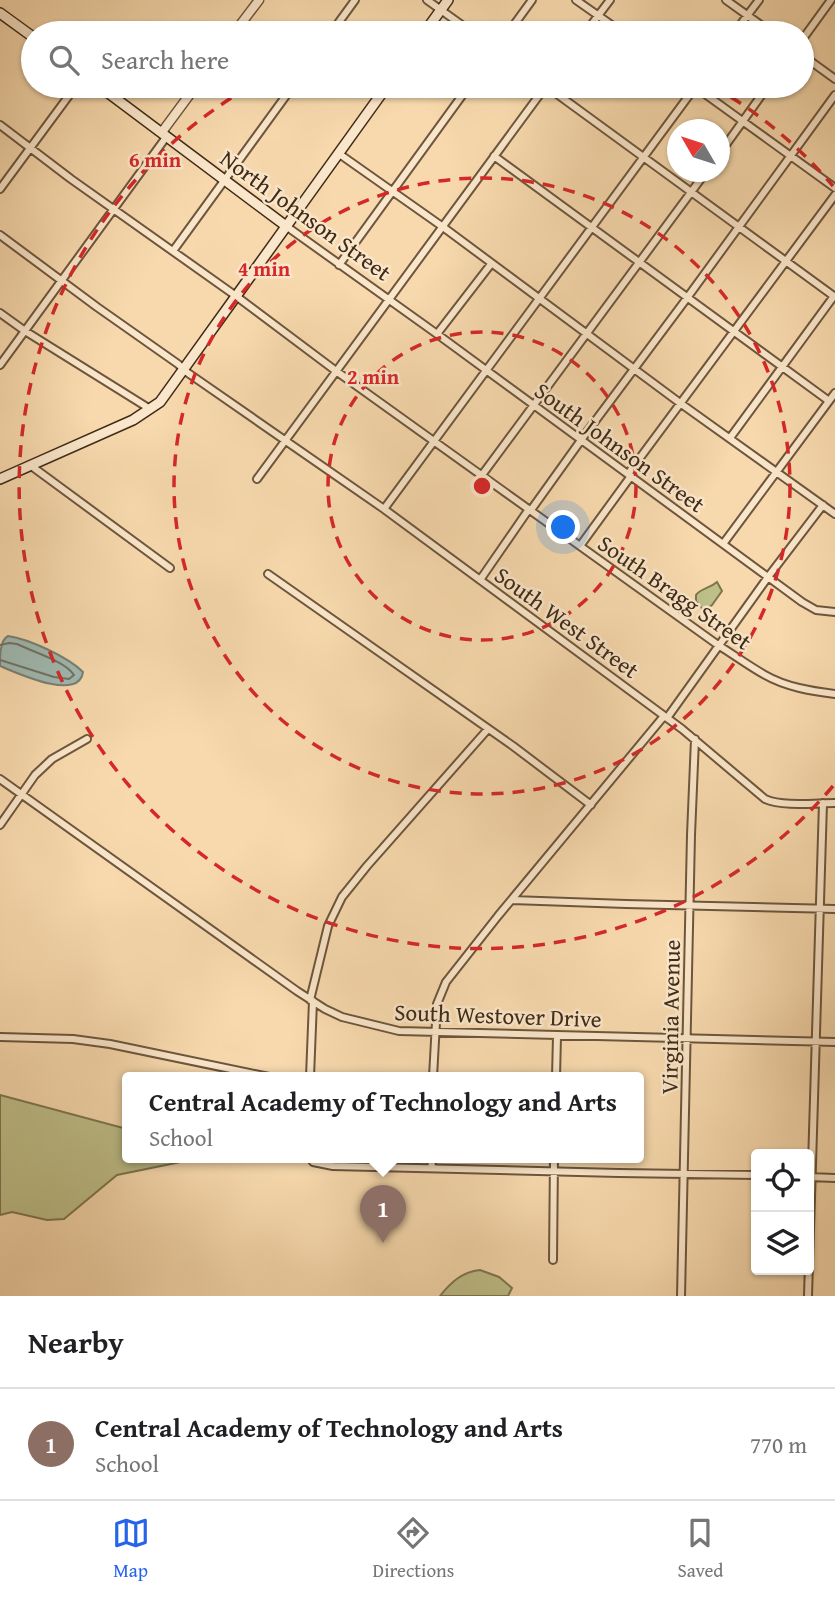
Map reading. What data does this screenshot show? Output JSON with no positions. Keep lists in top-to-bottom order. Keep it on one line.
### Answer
{"streets":{"main road":["North Johnson Street"],"street":["South Johnson Street","South Bragg Street","South West Street","South Westover Drive","Virginia Avenue"]},"crossings":[["North Johnson Street","South Johnson Street"],["South West Street","Virginia Avenue"],["South Westover Drive","Virginia Avenue"]],"north":"top left","page":{"search":"Search here","popup":["Central Academy of Technology and Arts","School"],"pins":"1","heading":"Nearby","list":[{"mark":"1","name":"Central Academy of Technology and Arts","note":"School","value":"770 m"}],"nav":["Map","Directions","Saved"]},"rings":["6 min","4 min","2 min"]}
